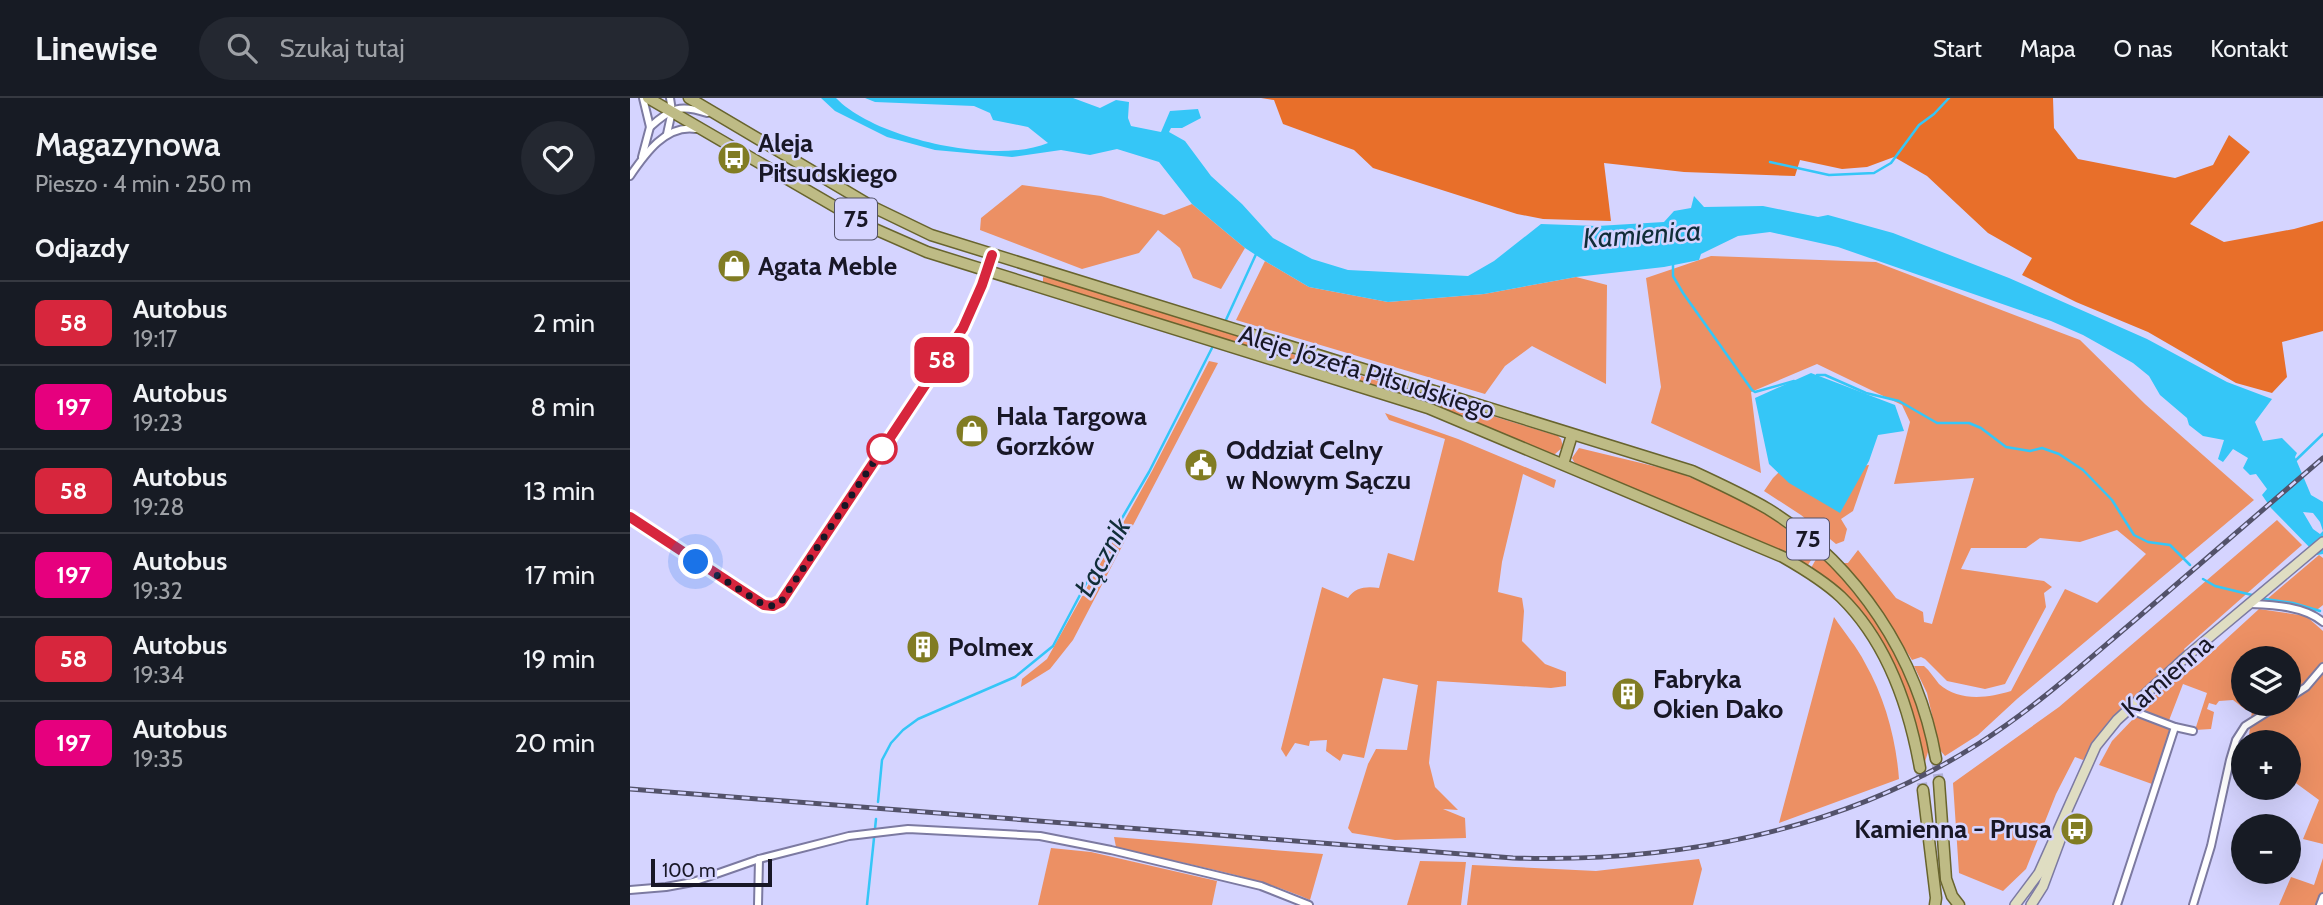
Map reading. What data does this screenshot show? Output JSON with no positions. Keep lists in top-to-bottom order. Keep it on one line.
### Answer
{"streets":{"main road":["75","Aleje Józefa Piłsudskiego"],"street":["Kamienna"]},"water":["Kamienica","Łącznik"],"places":{"bus stop":["Aleja Piłsudskiego","Kamienna - Prusa"],"shop":["Agata Meble","Hala Targowa Gorzków"],"public building":["Oddział Celny w Nowym Sączu"],"building":["Polmex","Fabryka Okien Dako"]},"lines":["bus line 58"],"scale_bar":"100 m","page":{"header":"Linewise","search":"Szukaj tutaj","nav":["Start","Mapa","O nas","Kontakt"],"heading":[["Magazynowa","Pieszo · 4 min · 250 m"],"Odjazdy"],"on_map":"58","list":[{"mark":"58","name":"Autobus","note":"19:17","value":"2 min"},{"mark":"197","name":"Autobus","note":"19:23","value":"8 min"},{"mark":"58","name":"Autobus","note":"19:28","value":"13 min"},{"mark":"197","name":"Autobus","note":"19:32","value":"17 min"},{"mark":"58","name":"Autobus","note":"19:34","value":"19 min"},{"mark":"197","name":"Autobus","note":"19:35","value":"20 min"}],"map_buttons":["+","−"],"scale":"100 m"}}
